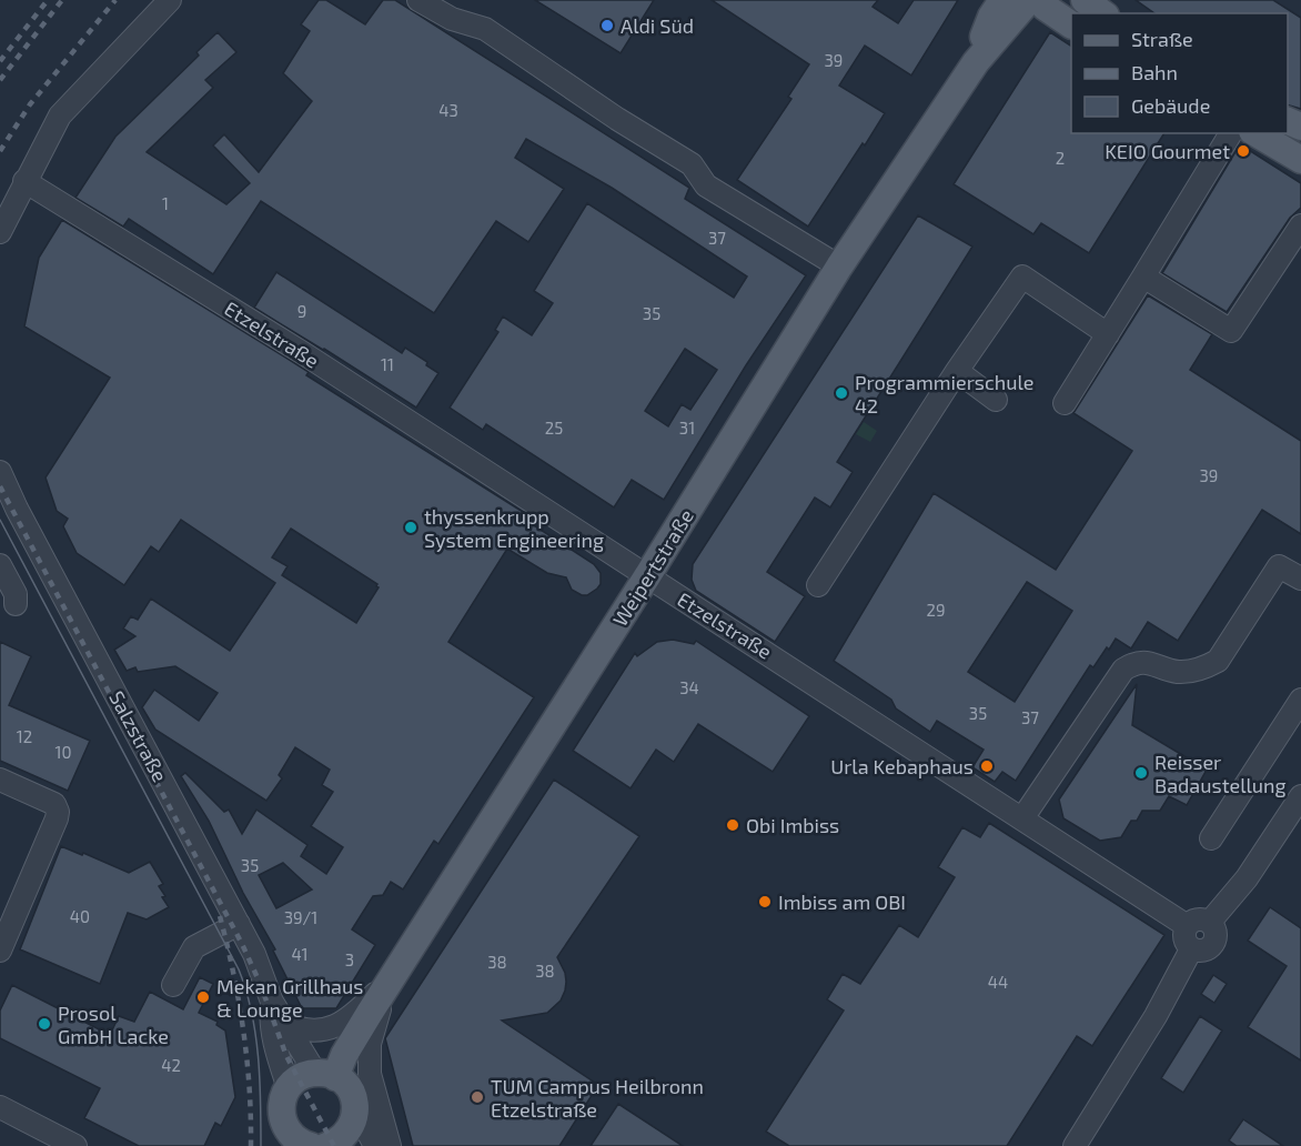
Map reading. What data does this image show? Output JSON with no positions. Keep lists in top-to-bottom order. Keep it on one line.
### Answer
{"streets":{"main road":["Weipertstraße"],"street":["Etzelstraße","Salzstraße"]},"crossings":[["Etzelstraße","Weipertstraße"],["Weipertstraße","Salzstraße"]],"places":["Aldi Süd","KEIO Gourmet","Programmierschule 42","thyssenkrupp System Engineering","Urla Kebaphaus","Reisser Badaustellung","Obi Imbiss","Imbiss am OBI","Mekan Grillhaus & Lounge","Prosol GmbH Lacke","TUM Campus Heilbronn Etzelstraße"],"house_numbers":["39","43","2","1","37","9","35","11","25","31","39","29","34","35","37","12","10","35","40","39/1","41","3","38","38","44","42"],"legend":["Straße","Bahn","Gebäude"]}
